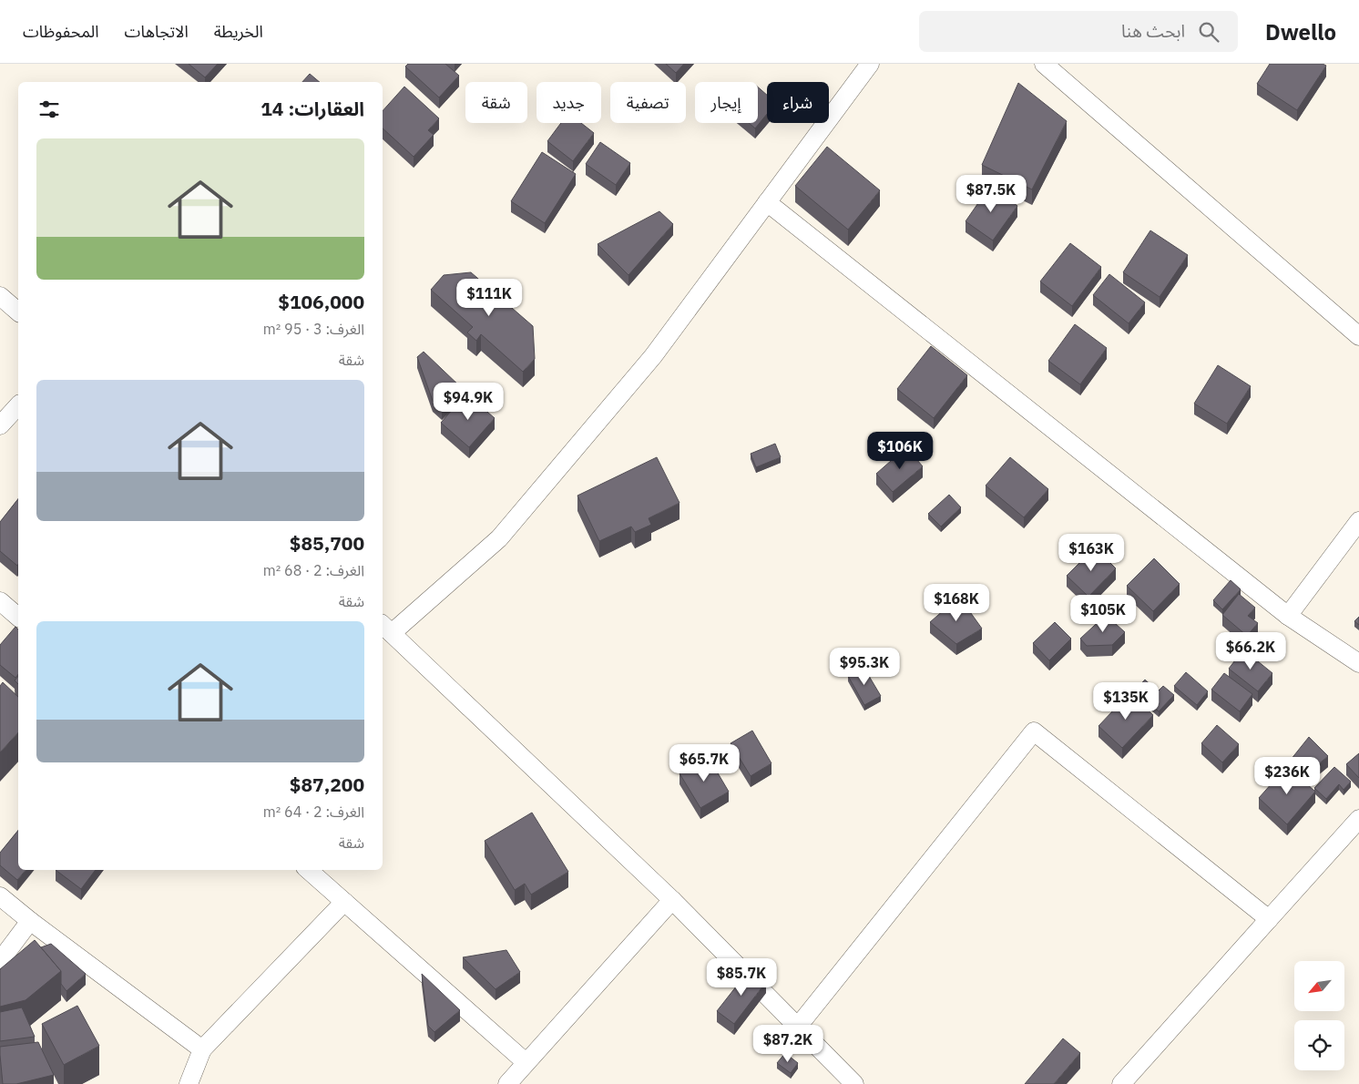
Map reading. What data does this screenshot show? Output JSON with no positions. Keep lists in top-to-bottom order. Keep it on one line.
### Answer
{"north":"bottom left","page":{"header":"Dwello","search":"ابحث هنا","nav":["الخريطة","الاتجاهات","المحفوظات"],"chip":["شراء","إيجار","تصفية","جديد","شقة"],"heading":"العقارات: 14","list":[{"name":"$106,000","note":"الغرف: 3 · 95 m² · شقة"},{"name":"$85,700","note":"الغرف: 2 · 68 m² · شقة"},{"name":"$87,200","note":"الغرف: 2 · 64 m² · شقة"}],"price":["$87.5K","$111K","$94.9K","$106K","$163K","$168K","$105K","$66.2K","$95.3K","$135K","$65.7K","$236K","$85.7K","$87.2K"]}}
